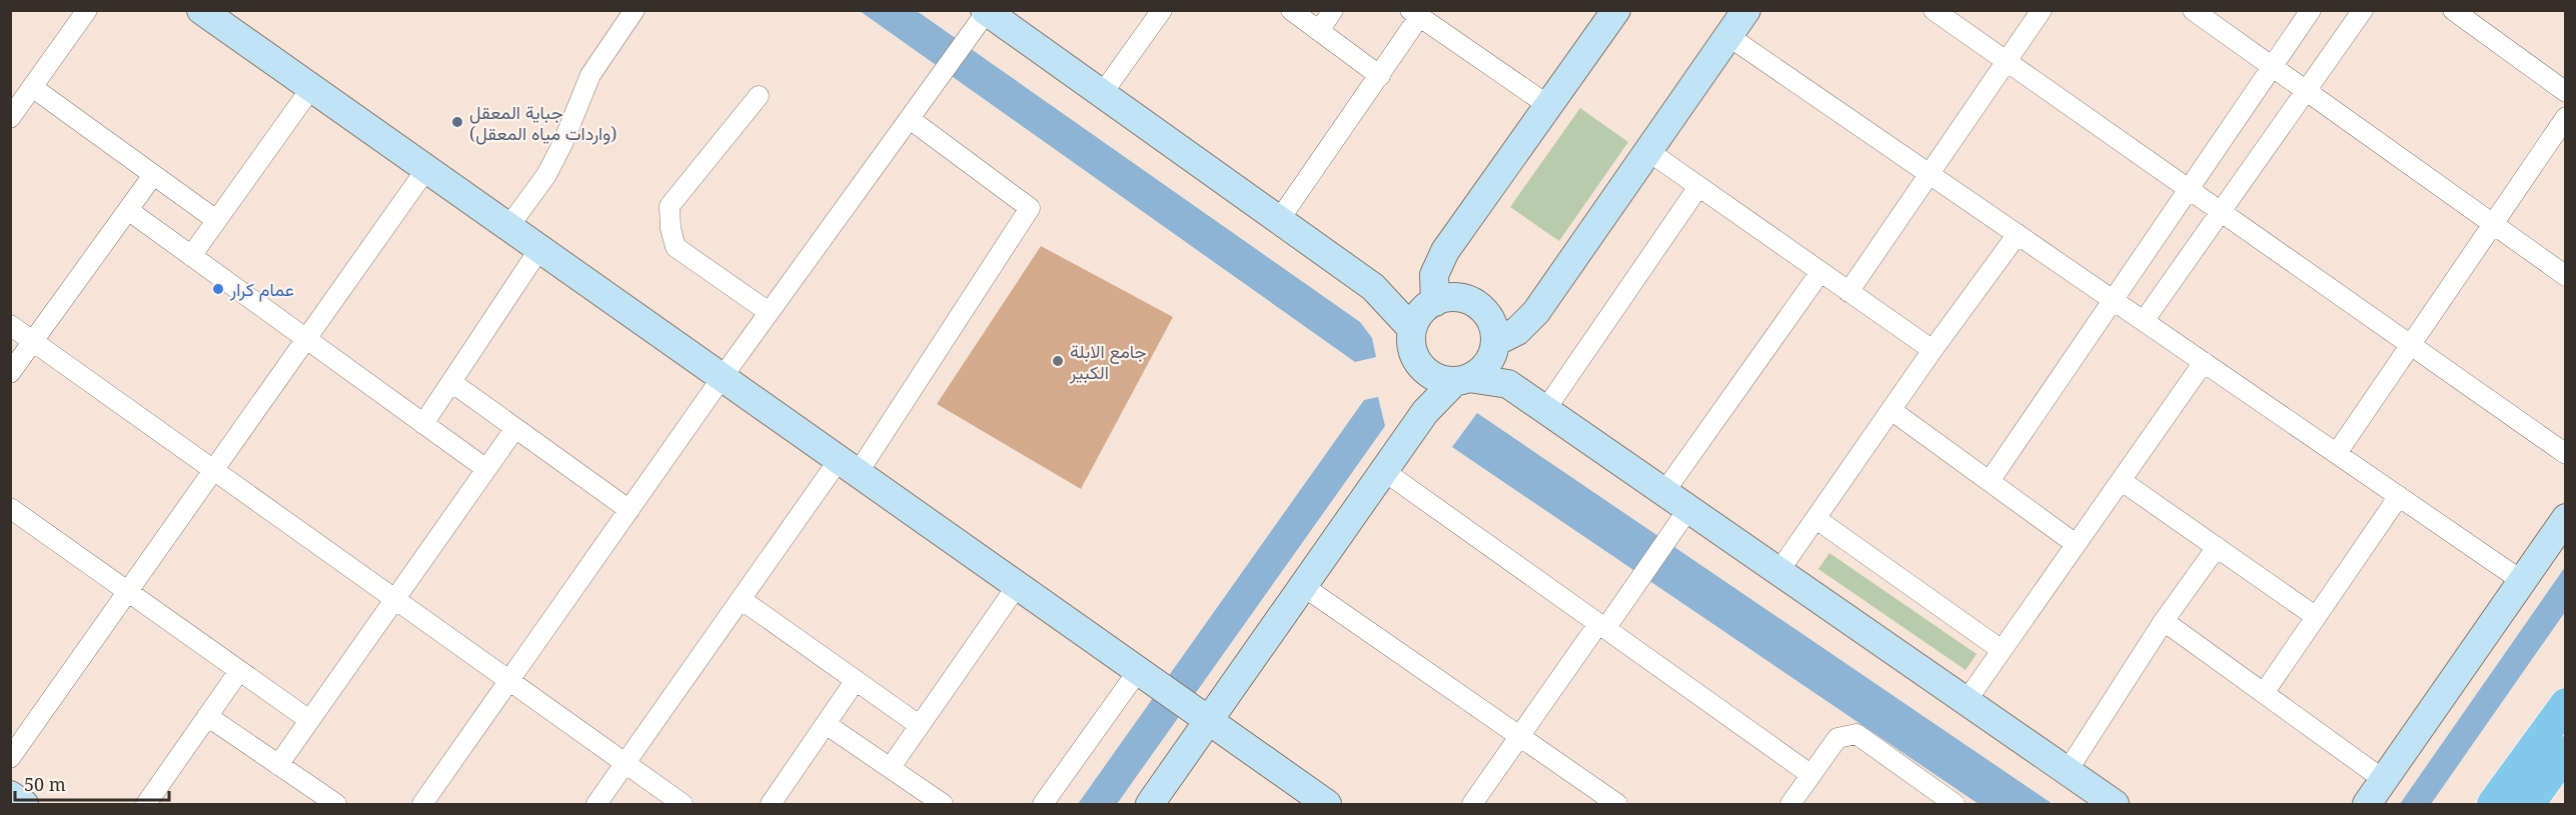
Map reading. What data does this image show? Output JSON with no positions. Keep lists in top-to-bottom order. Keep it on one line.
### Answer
{"places":["جباية المعقل (واردات مياه المعقل)","عمام كرار","جامع الابلة الكبير"],"scale_bar":"50 m"}
